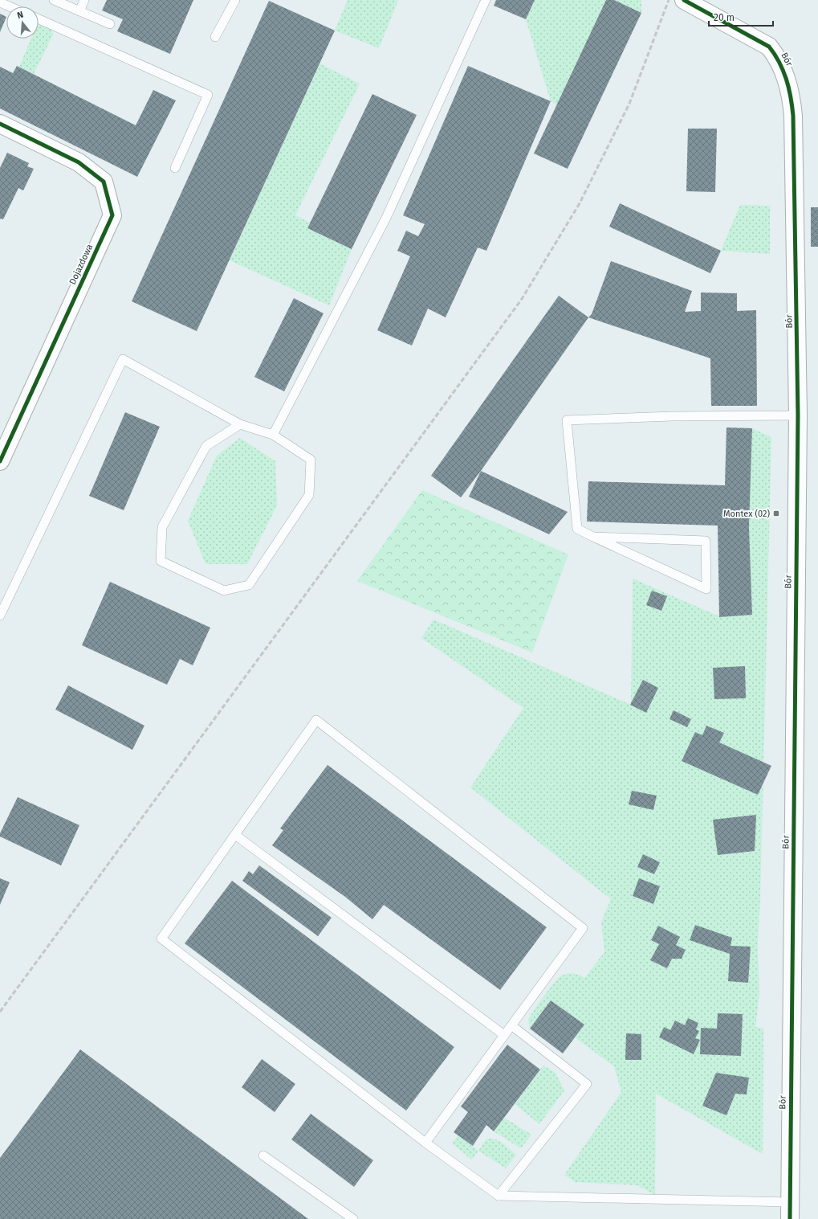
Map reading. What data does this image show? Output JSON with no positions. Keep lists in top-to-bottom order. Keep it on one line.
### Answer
{"streets":{"street":["Bór","Dojazdowa"]},"places":{"transit":["Montex (02)"]},"scale_bar":"20 m","north":"top"}
